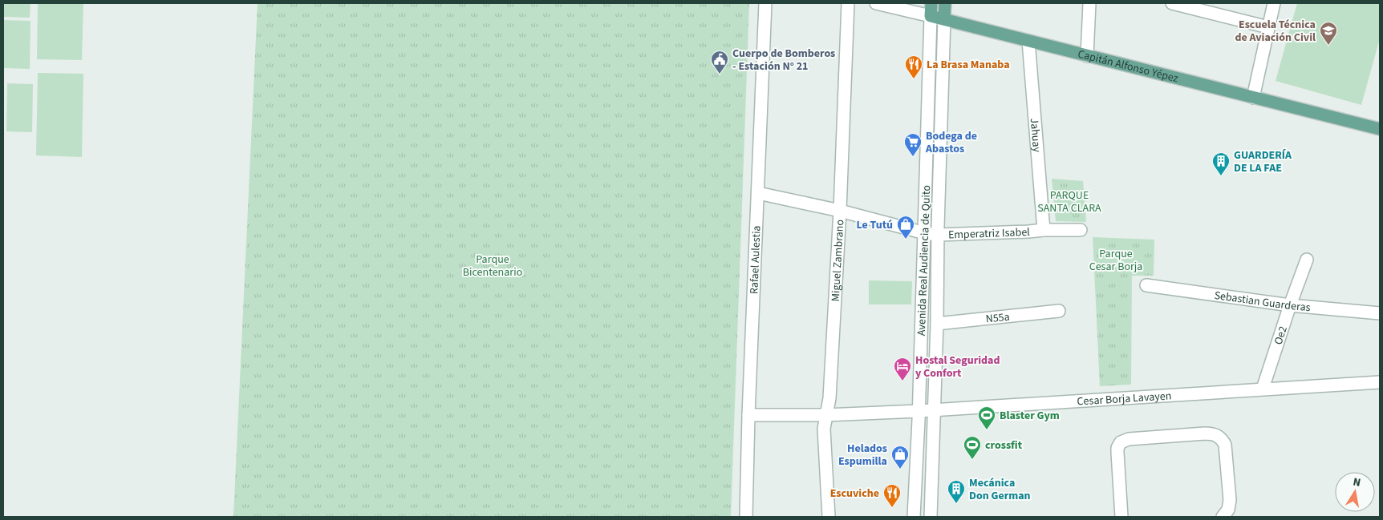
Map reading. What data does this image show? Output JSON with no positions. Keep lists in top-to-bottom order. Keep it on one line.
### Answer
{"streets":{"main road":["Capitán Alfonso Yépez","Avenida Real Audiencia de Quito"],"street":["Jahuay","Emperatriz Isabel","Rafael Aulestia","Miguel Zambrano","Sebastian Guarderas","N55a","Oe2","Cesar Borja Lavayen"]},"crossings":[["Capitán Alfonso Yépez","Jahuay"],["Capitán Alfonso Yépez","Avenida Real Audiencia de Quito"],["Jahuay","Emperatriz Isabel"],["Emperatriz Isabel","Rafael Aulestia"],["Emperatriz Isabel","Miguel Zambrano"],["Emperatriz Isabel","Avenida Real Audiencia de Quito"],["Rafael Aulestia","Cesar Borja Lavayen"],["Miguel Zambrano","Cesar Borja Lavayen"],["Avenida Real Audiencia de Quito","N55a"],["Avenida Real Audiencia de Quito","Cesar Borja Lavayen"],["Sebastian Guarderas","Oe2"],["Oe2","Cesar Borja Lavayen"]],"parks":["PARQUE SANTA CLARA","Parque Cesar Borja","Parque Bicentenario"],"places":{"school or university":["Escuela Técnica de Aviación Civil"],"public building":["Cuerpo de Bomberos - Estación N° 21"],"restaurant":["La Brasa Manaba","Escuviche"],"supermarket":["Bodega de Abastos"],"building":["GUARDERÍA DE LA FAE","Mecánica Don German"],"shop":["Le Tutú","Helados Espumilla"],"hotel":["Hostal Seguridad y Confort"],"sports":["Blaster Gym","crossfit"]},"north":"top"}
